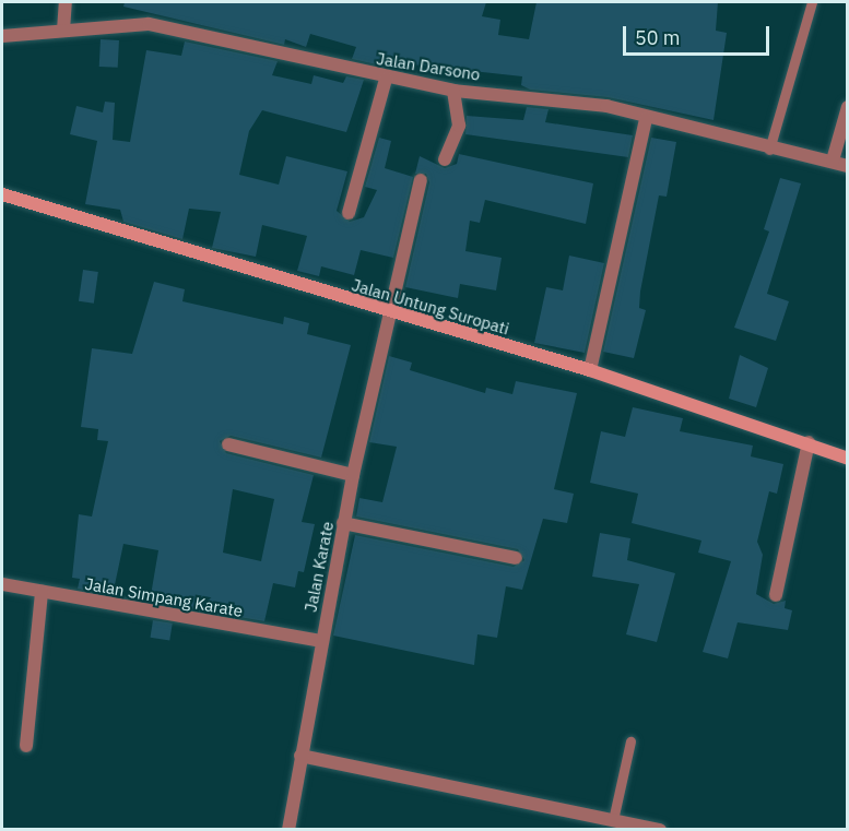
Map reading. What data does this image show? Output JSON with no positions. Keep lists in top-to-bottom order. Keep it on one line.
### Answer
{"streets":{"main road":["Jalan Untung Suropati"],"street":["Jalan Darsono","Jalan Karate","Jalan Simpang Karate"]},"crossings":[["Jalan Untung Suropati","Jalan Karate"],["Jalan Karate","Jalan Simpang Karate"]],"scale_bar":"50 m"}
